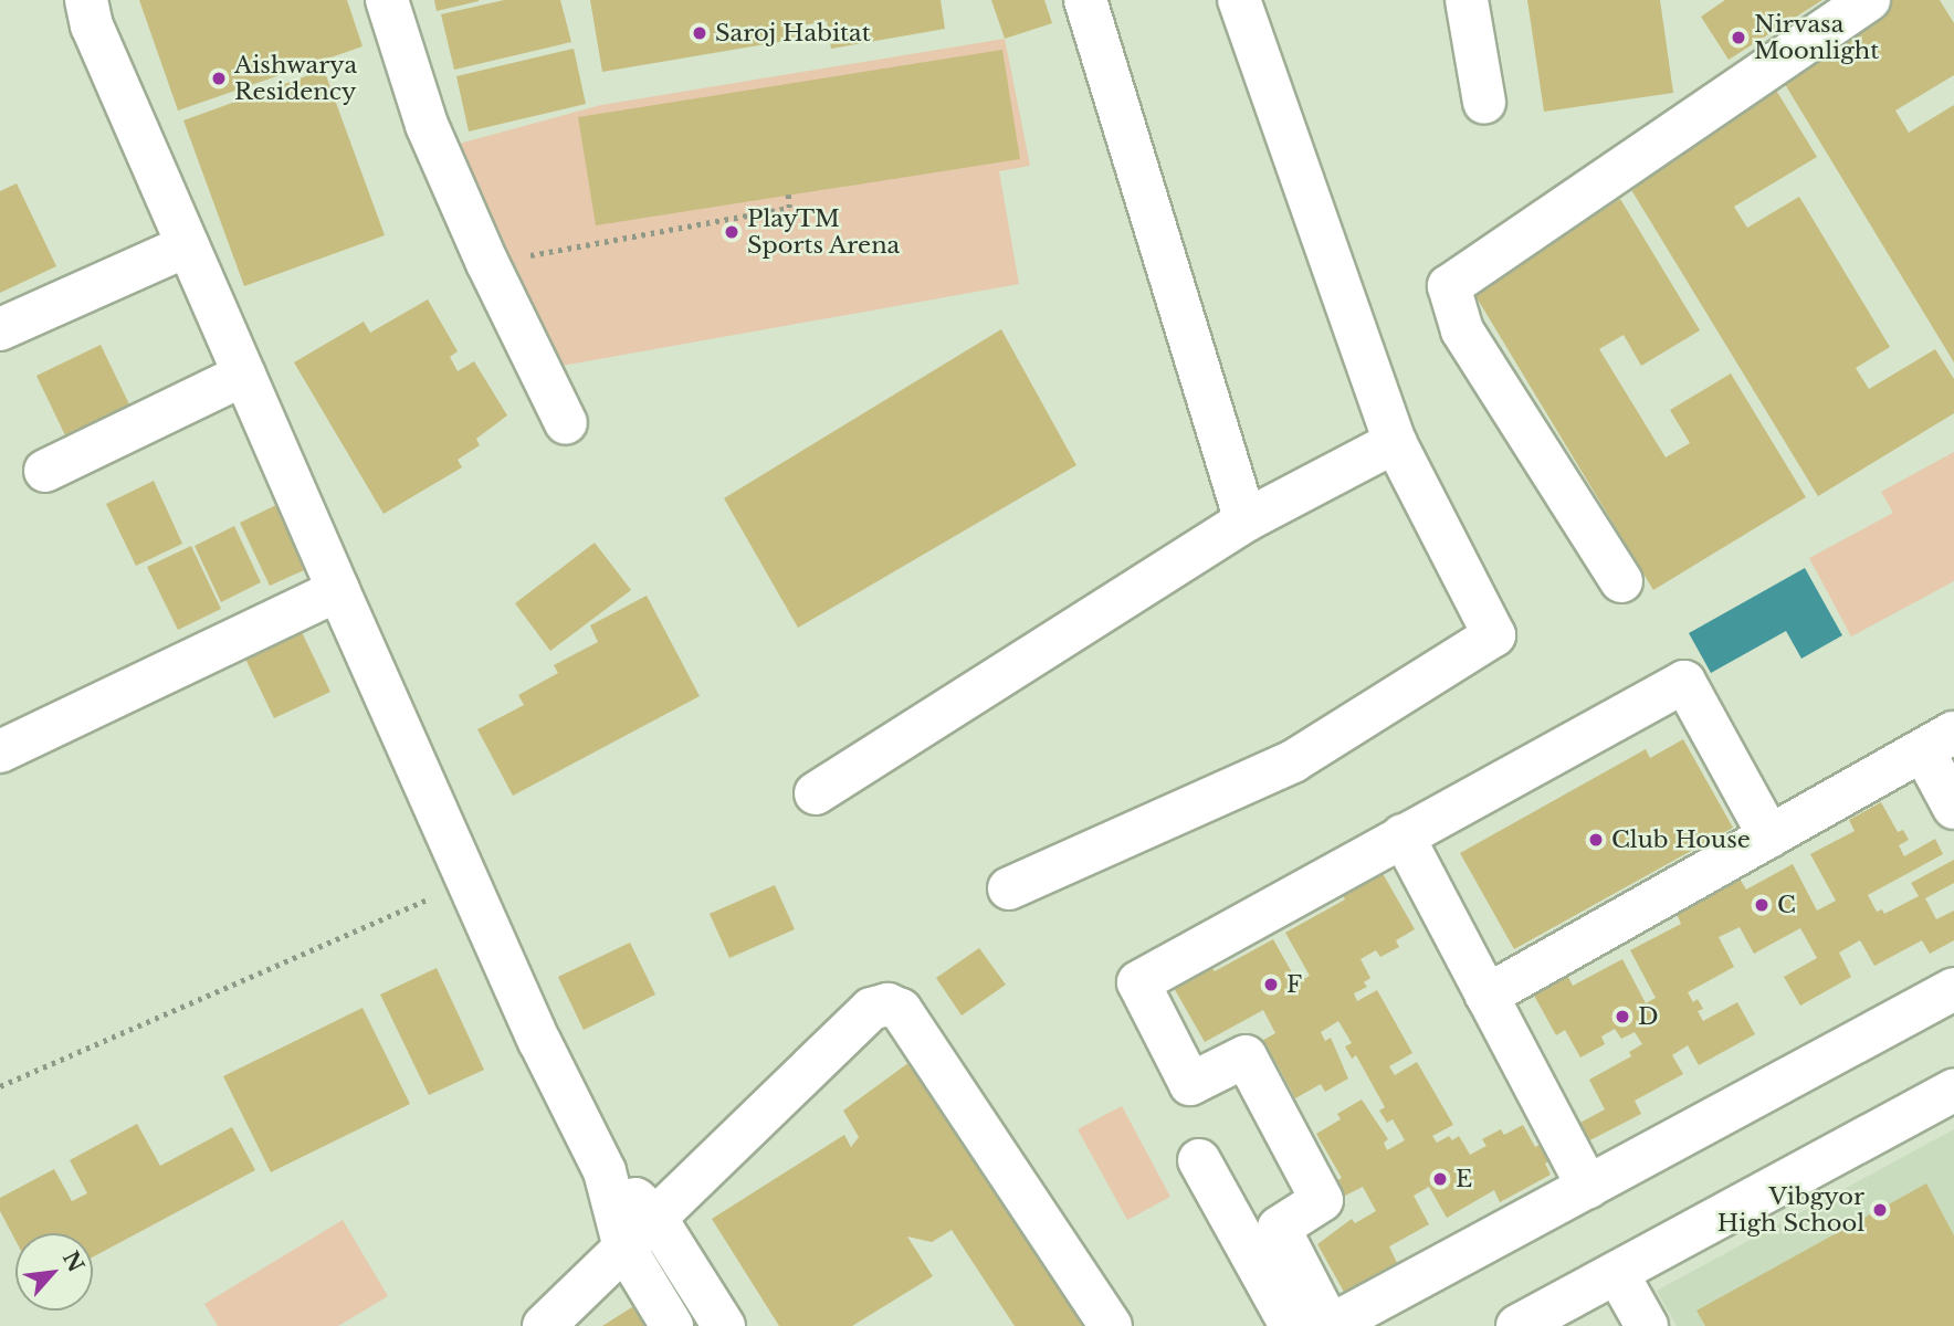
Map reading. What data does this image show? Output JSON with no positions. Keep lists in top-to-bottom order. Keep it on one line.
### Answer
{"places":["Saroj Habitat","Nirvasa Moonlight","Aishwarya Residency","PlayTM Sports Arena","Club House","C","F","D","E","Vibgyor High School"],"north":"top right"}
